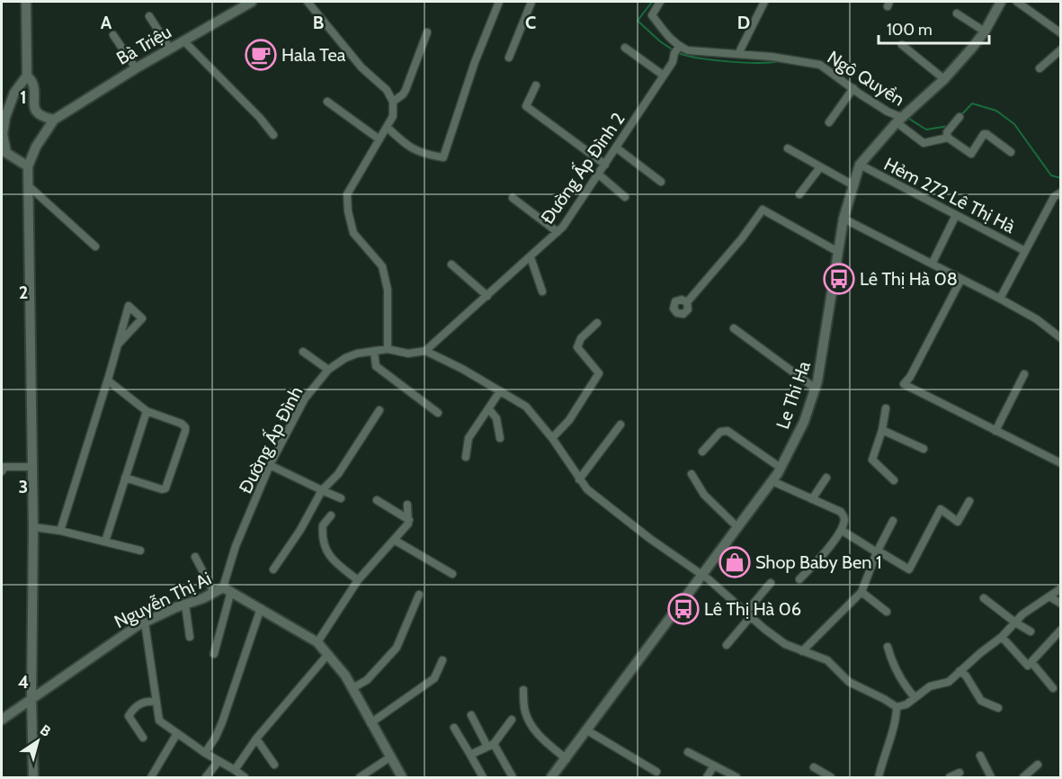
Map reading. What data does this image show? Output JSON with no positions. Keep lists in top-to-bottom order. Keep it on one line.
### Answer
{"streets":{"street":["Bà Triệu","Ngô Quyền","Đường Ấp Đình 2","Hẻm 272 Lê Thị Hà","Le Thi Ha","Đường Ấp Đình","Nguyễn Thị Ai"]},"crossings":[["Ngô Quyền","Đường Ấp Đình 2"],["Ngô Quyền","Le Thi Ha"],["Đường Ấp Đình 2","Đường Ấp Đình"],["Hẻm 272 Lê Thị Hà","Le Thi Ha"],["Đường Ấp Đình","Nguyễn Thị Ai"]],"places":{"cafe":["Hala Tea"],"bus stop":["Lê Thị Hà 08","Lê Thị Hà 06"],"shop":["Shop Baby Ben 1"]},"scale_bar":"100 m","north":"top right","grid":{"columns":["A","B","C","D"],"rows":["1","2","3","4"]}}
